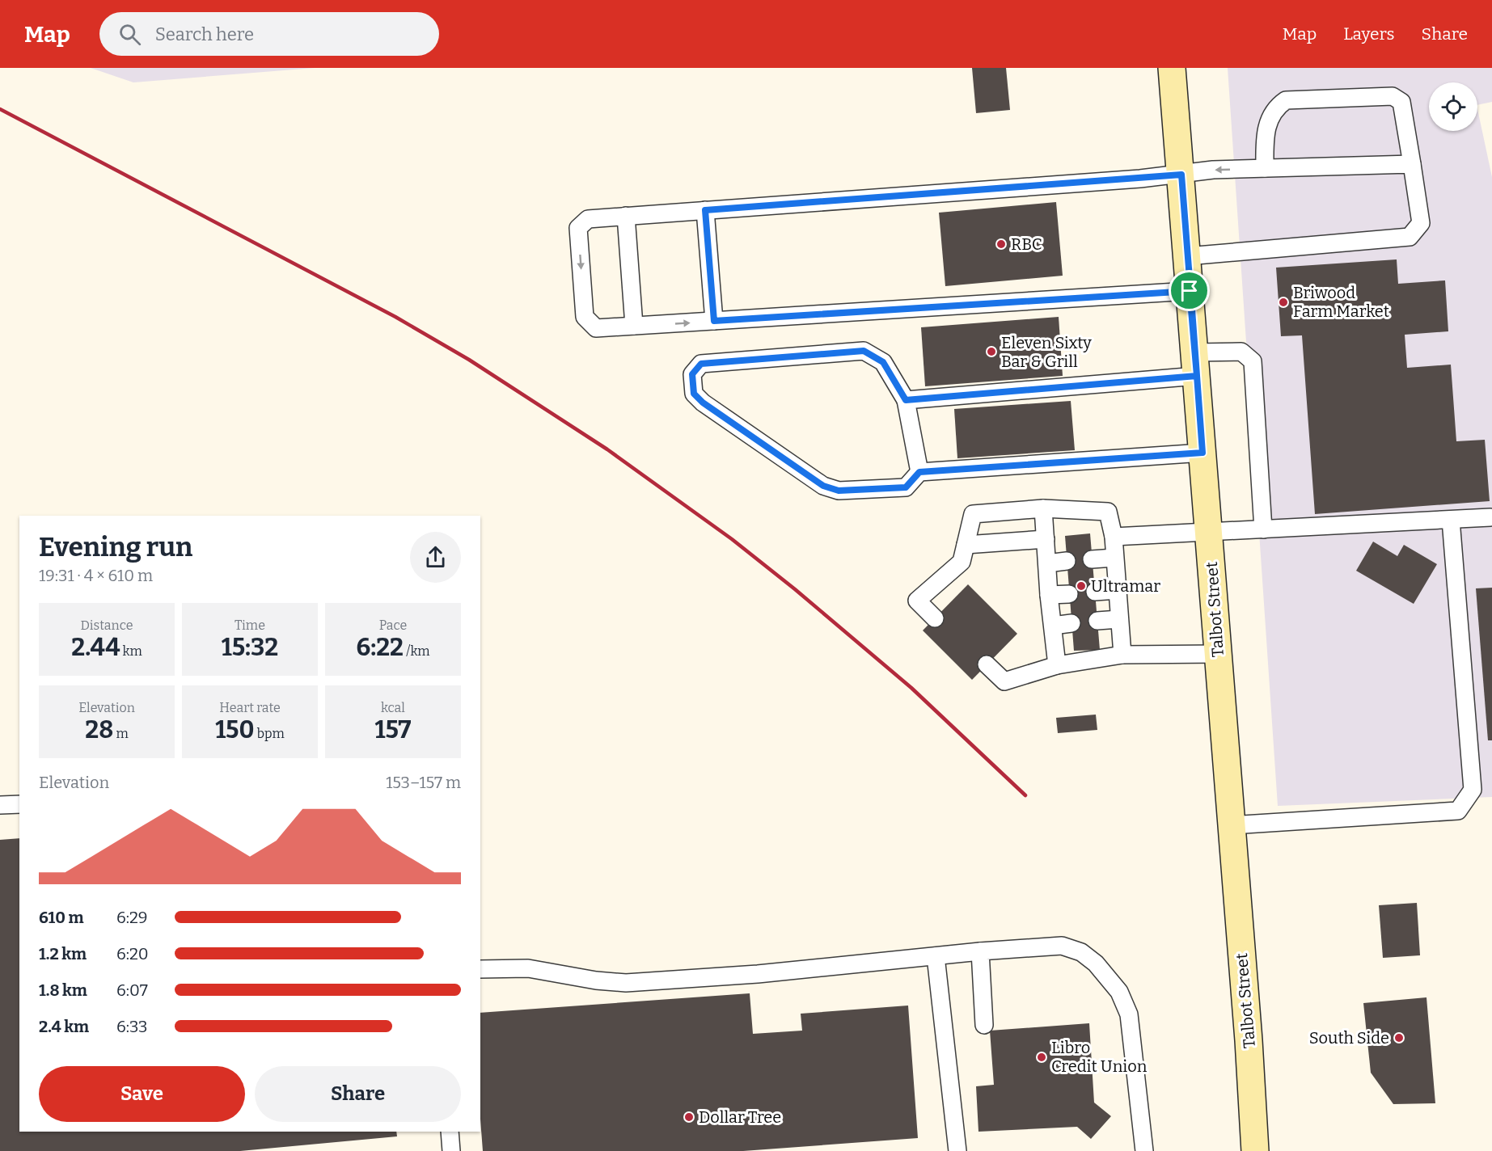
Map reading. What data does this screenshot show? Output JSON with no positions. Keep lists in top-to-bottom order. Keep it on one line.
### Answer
{"streets":{"main road":["Talbot Street"]},"places":["RBC","Briwood Farm Market","Eleven Sixty Bar & Grill","Ultramar","South Side","Libro Credit Union","Dollar Tree"],"page":{"header":"Map","search":"Search here","nav":["Map","Layers","Share"],"heading":["Evening run","19:31 · 4 × 610 m"],"stats":[["Distance","2.44 km"],["Time","15:32"],["Pace","6:22 /km"],["Elevation","28 m"],["Heart rate","150 bpm"],["kcal","157"]],"chart":["Elevation","153–157 m"],"list":[{"name":"610 m","note":"6:29"},{"name":"1.2 km","note":"6:20"},{"name":"1.8 km","note":"6:07"},{"name":"2.4 km","note":"6:33"}],"buttons":["Save","Share"]}}
